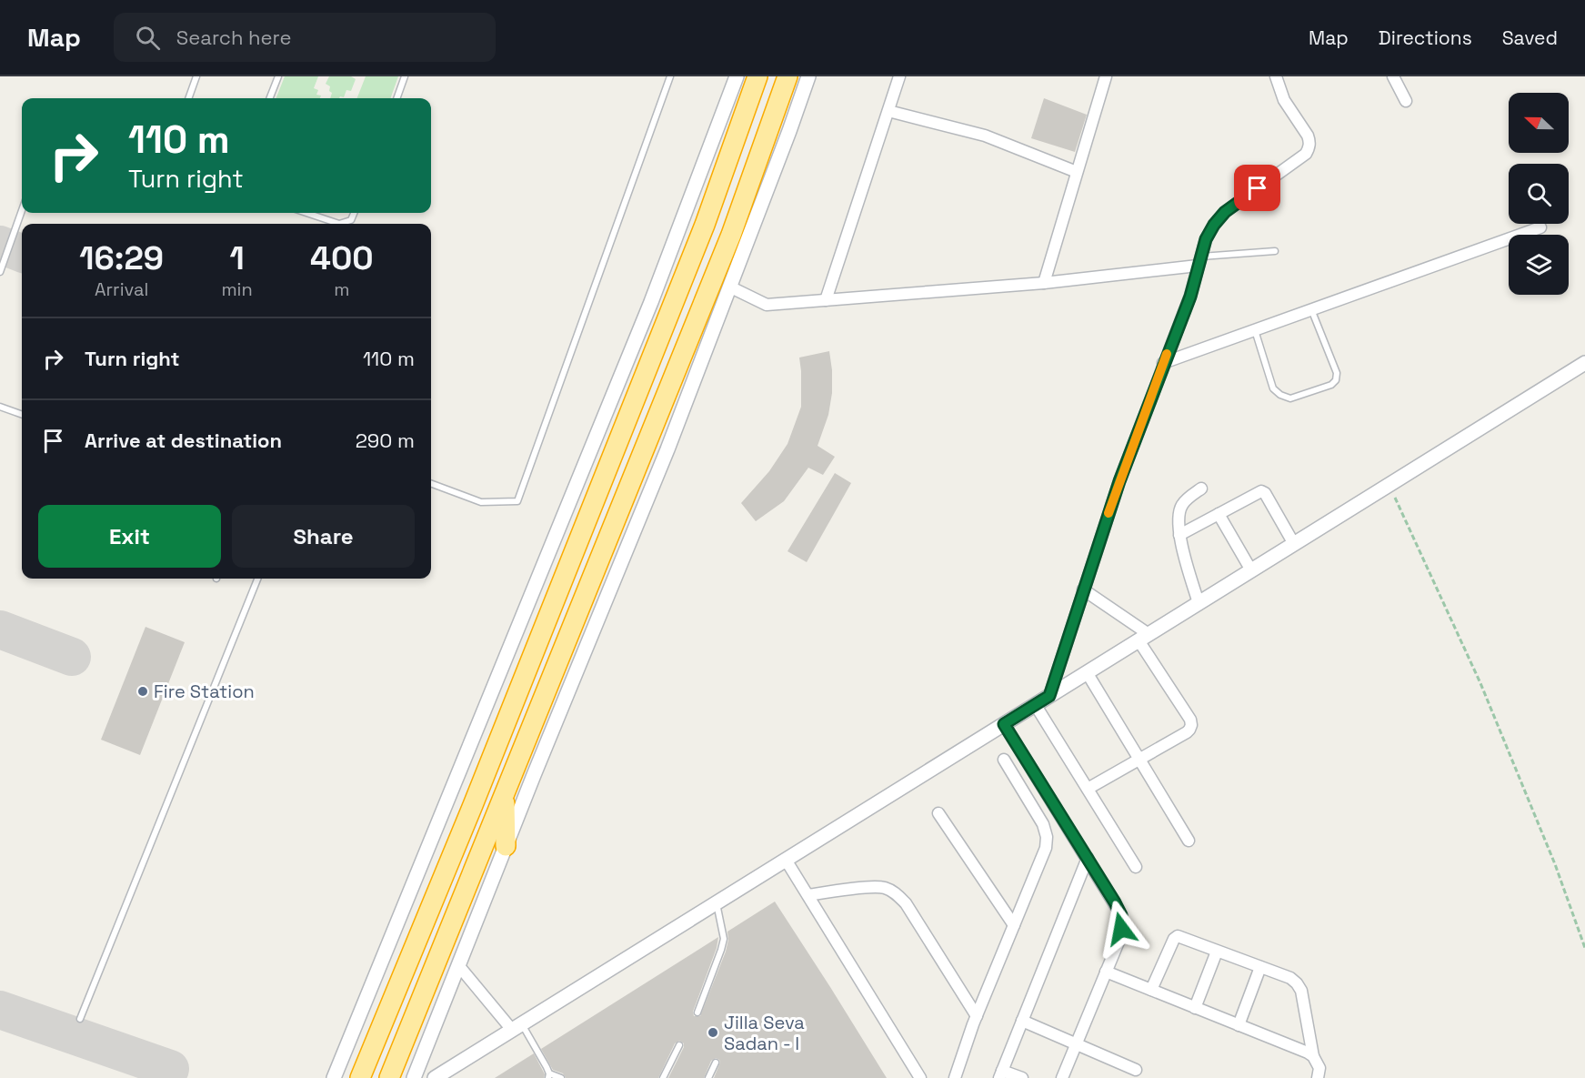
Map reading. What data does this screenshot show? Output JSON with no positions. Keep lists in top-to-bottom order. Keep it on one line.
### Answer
{"places":["Fire Station","Jilla Seva Sadan - I"],"north":"left","page":{"header":"Map","search":"Search here","nav":["Map","Directions","Saved"],"turn":["110 m","Turn right"],"eta":["16:29","Arrival","1","min","400","m"],"list":[{"name":"Turn right","value":"110 m"},{"name":"Arrive at destination","value":"290 m"}],"buttons":["Exit","Share"]}}
